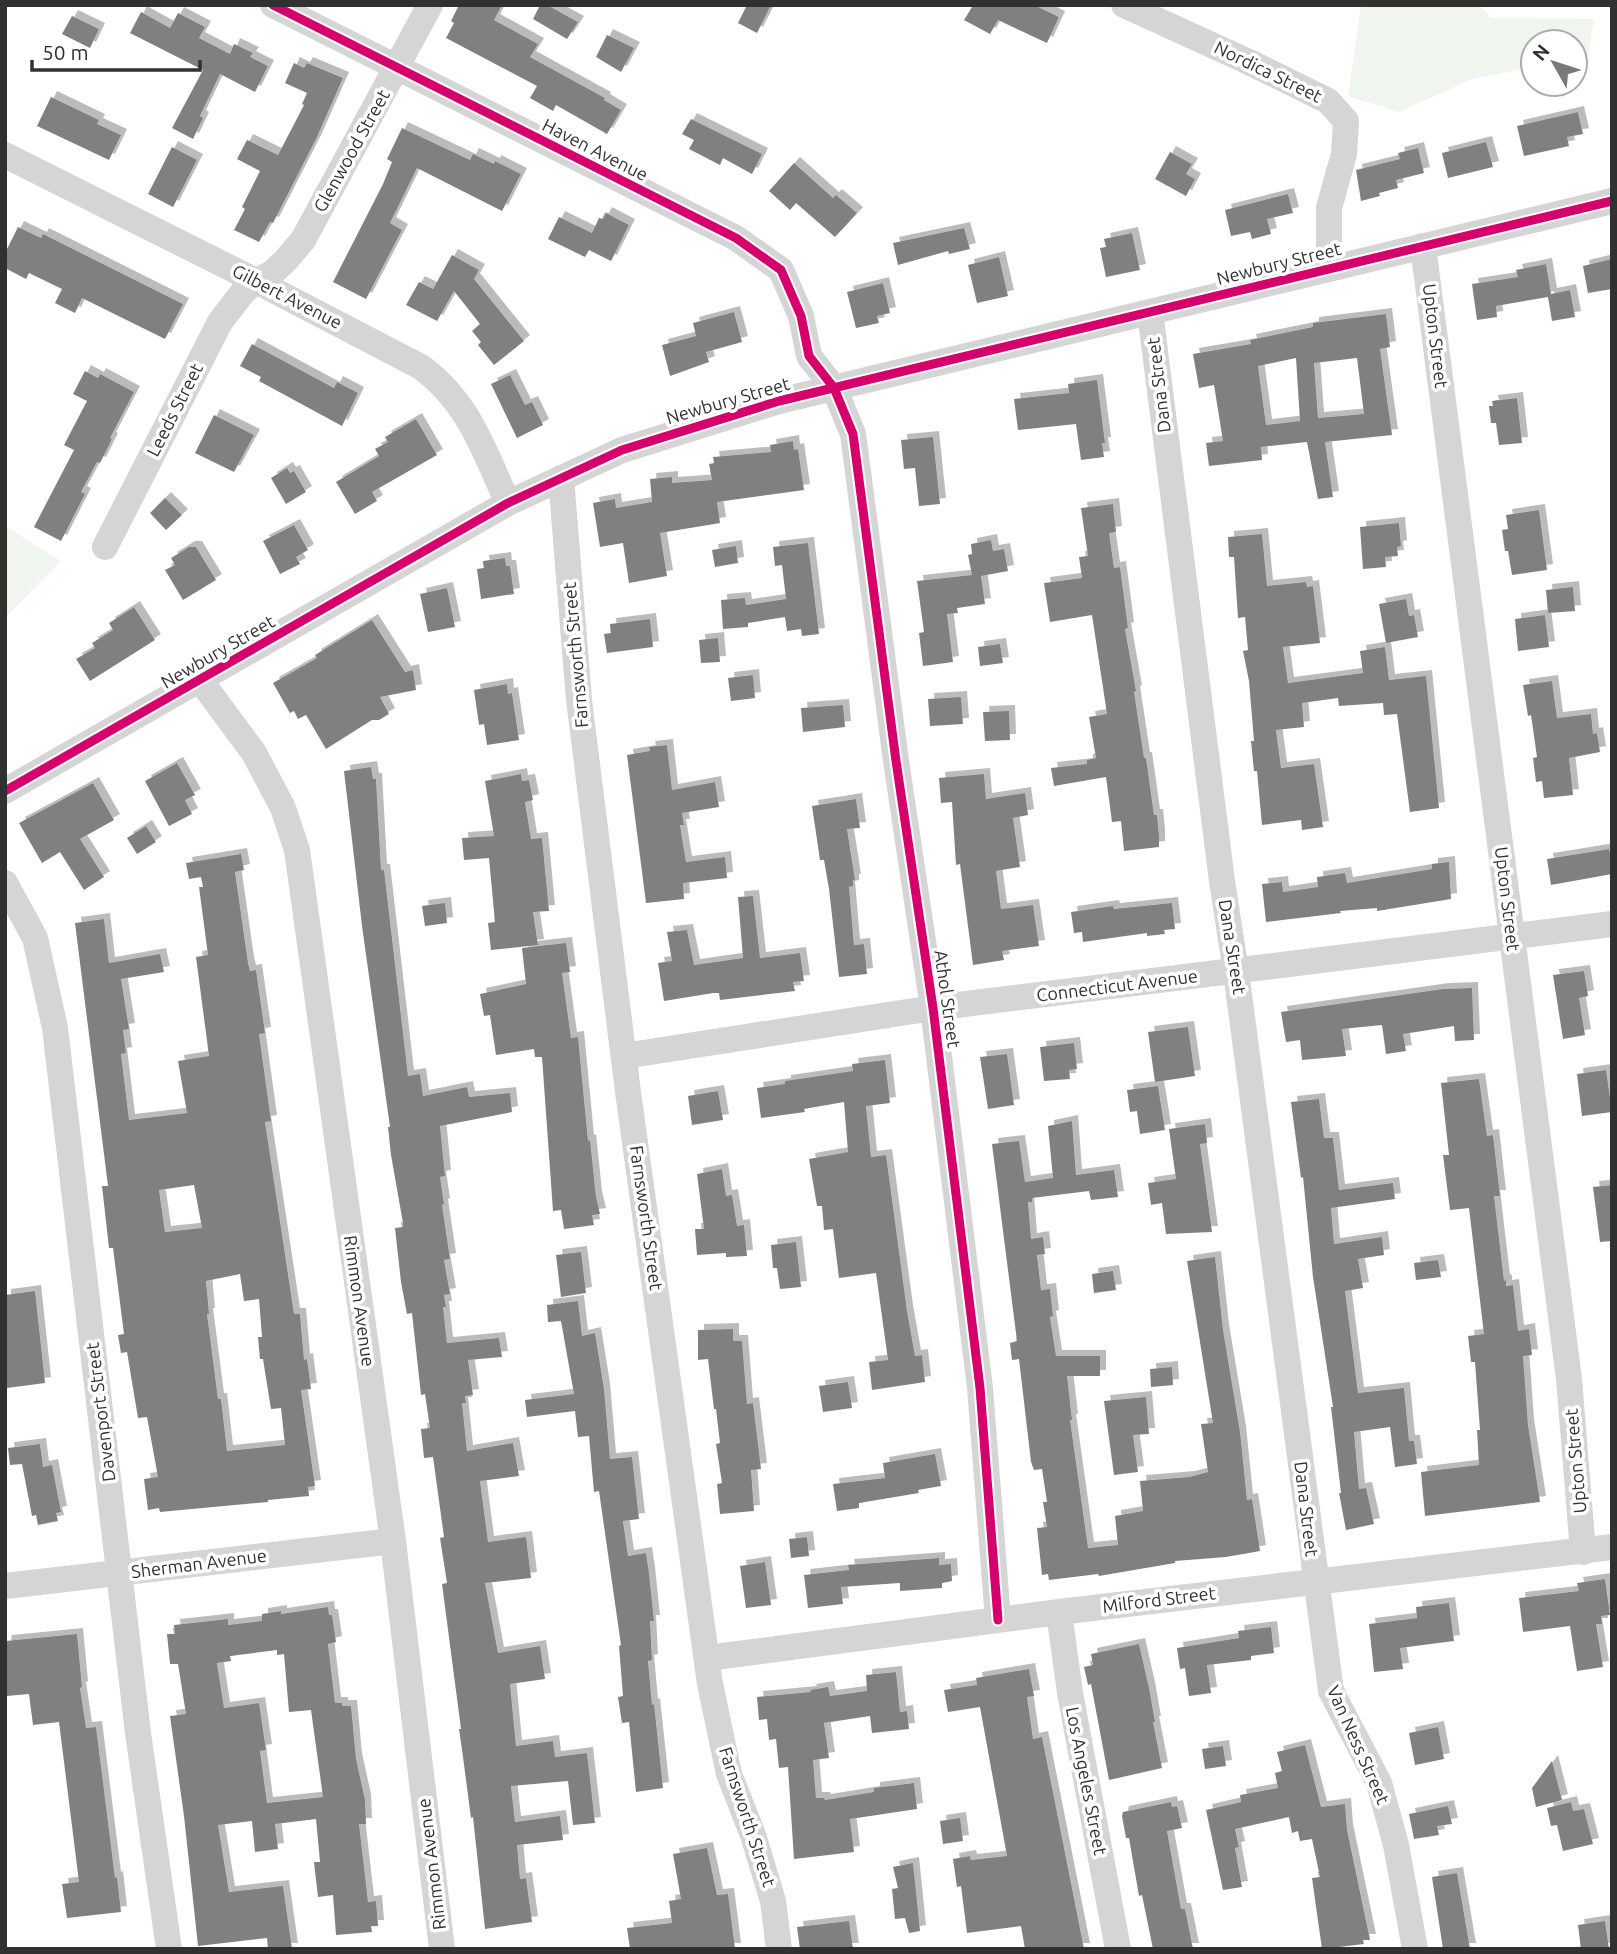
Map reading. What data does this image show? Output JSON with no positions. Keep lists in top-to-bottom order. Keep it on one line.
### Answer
{"streets":{"street":["Nordica Street","Haven Avenue","Glenwood Street","Newbury Street","Gilbert Avenue","Upton Street","Dana Street","Leeds Street","Farnsworth Street","Connecticut Avenue","Athol Street","Rimmon Avenue","Davenport Street","Sherman Avenue","Milford Street","Van Ness Street","Los Angeles Street"]},"crossings":[["Nordica Street","Newbury Street"],["Haven Avenue","Glenwood Street"],["Haven Avenue","Newbury Street"],["Haven Avenue","Athol Street"],["Glenwood Street","Gilbert Avenue"],["Glenwood Street","Leeds Street"],["Newbury Street","Gilbert Avenue"],["Newbury Street","Upton Street"],["Newbury Street","Dana Street"],["Newbury Street","Farnsworth Street"],["Newbury Street","Athol Street"],["Newbury Street","Rimmon Avenue"],["Gilbert Avenue","Leeds Street"],["Upton Street","Connecticut Avenue"],["Upton Street","Milford Street"],["Dana Street","Connecticut Avenue"],["Dana Street","Milford Street"],["Dana Street","Van Ness Street"],["Farnsworth Street","Connecticut Avenue"],["Farnsworth Street","Milford Street"],["Connecticut Avenue","Athol Street"],["Athol Street","Milford Street"],["Rimmon Avenue","Sherman Avenue"],["Davenport Street","Sherman Avenue"],["Milford Street","Van Ness Street"],["Milford Street","Los Angeles Street"]],"scale_bar":"50 m","north":"top left"}
